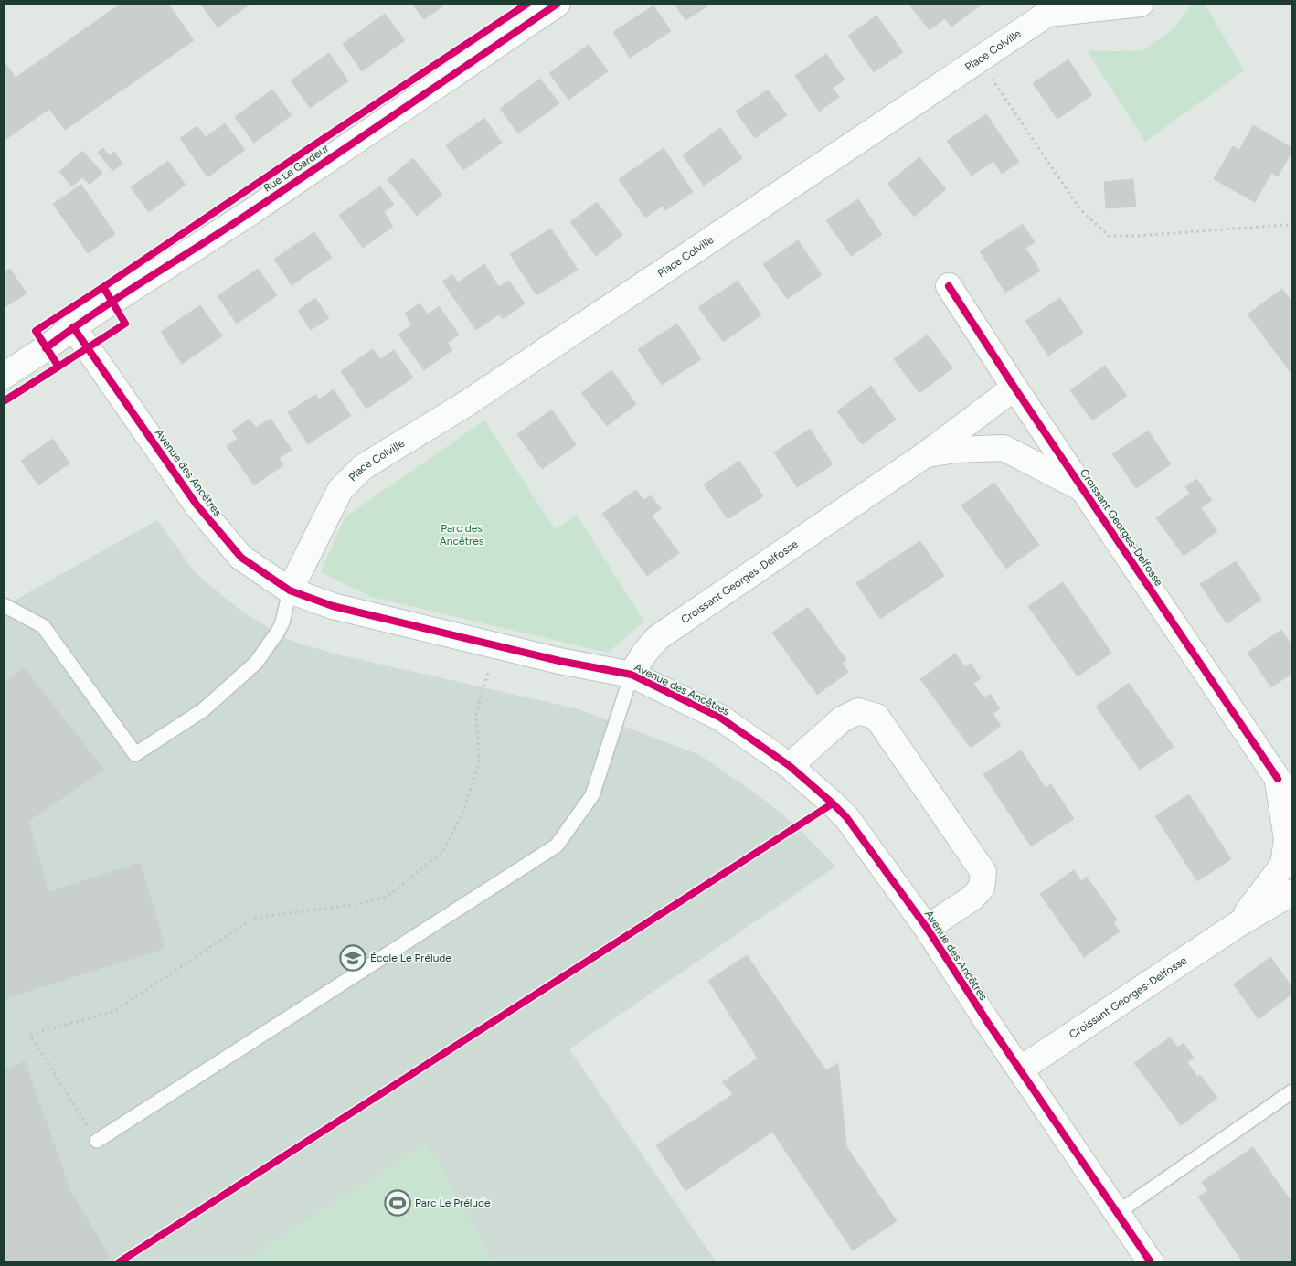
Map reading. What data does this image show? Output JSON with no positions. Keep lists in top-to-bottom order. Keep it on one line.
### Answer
{"streets":{"street":["Place Colville","Rue Le Gardeur","Avenue des Ancêtres","Croissant Georges-Delfosse"]},"crossings":[["Place Colville","Avenue des Ancêtres"],["Rue Le Gardeur","Avenue des Ancêtres"],["Avenue des Ancêtres","Croissant Georges-Delfosse"]],"parks":["Parc des Ancêtres"],"places":{"school or university":["École Le Prélude"],"sports":["Parc Le Prélude"]}}
